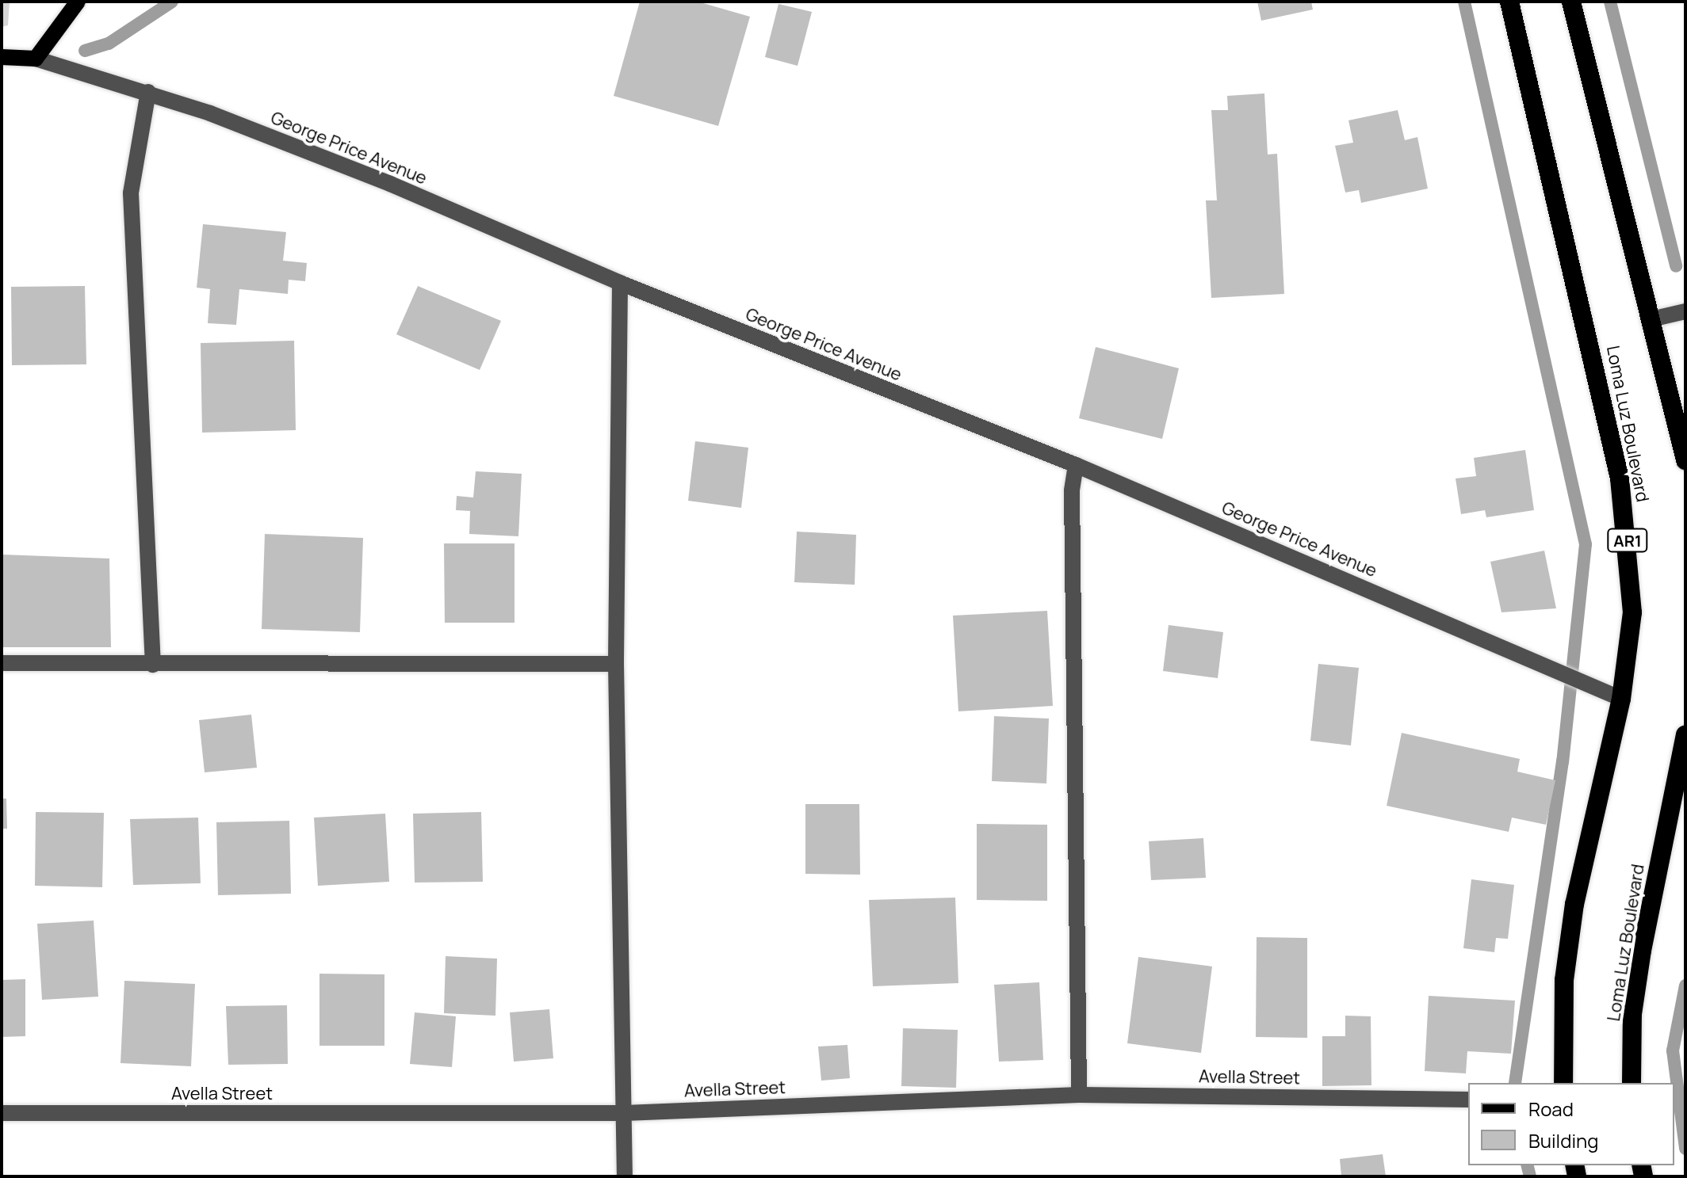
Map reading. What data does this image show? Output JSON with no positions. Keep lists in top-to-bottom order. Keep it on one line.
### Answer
{"streets":{"highway":["Loma Luz Boulevard","AR1"],"main road":["George Price Avenue"],"street":["Avella Street"]},"crossings":[["George Price Avenue","Loma Luz Boulevard"]],"legend":["Road","Building"]}
